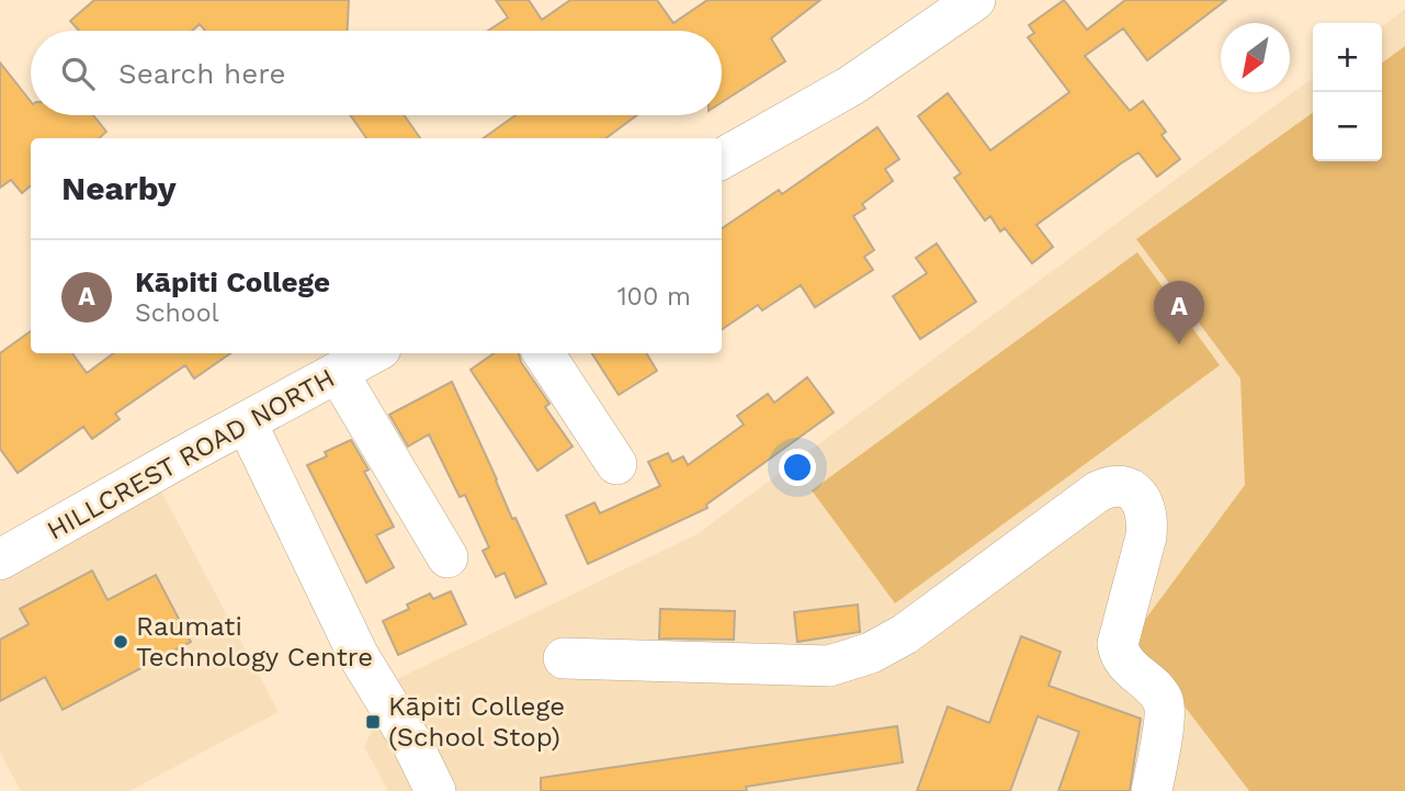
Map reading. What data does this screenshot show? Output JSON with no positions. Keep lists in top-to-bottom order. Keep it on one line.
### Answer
{"streets":{"street":["HILLCREST ROAD NORTH"]},"places":{"other":["Raumati Technology Centre"],"transit":["Kāpiti College (School Stop)"]},"north":"bottom left","page":{"map_buttons":["+","−"],"search":"Search here","heading":"Nearby","list":[{"mark":"A","name":"Kāpiti College","note":"School","value":"100 m"}],"pins":"A"}}
